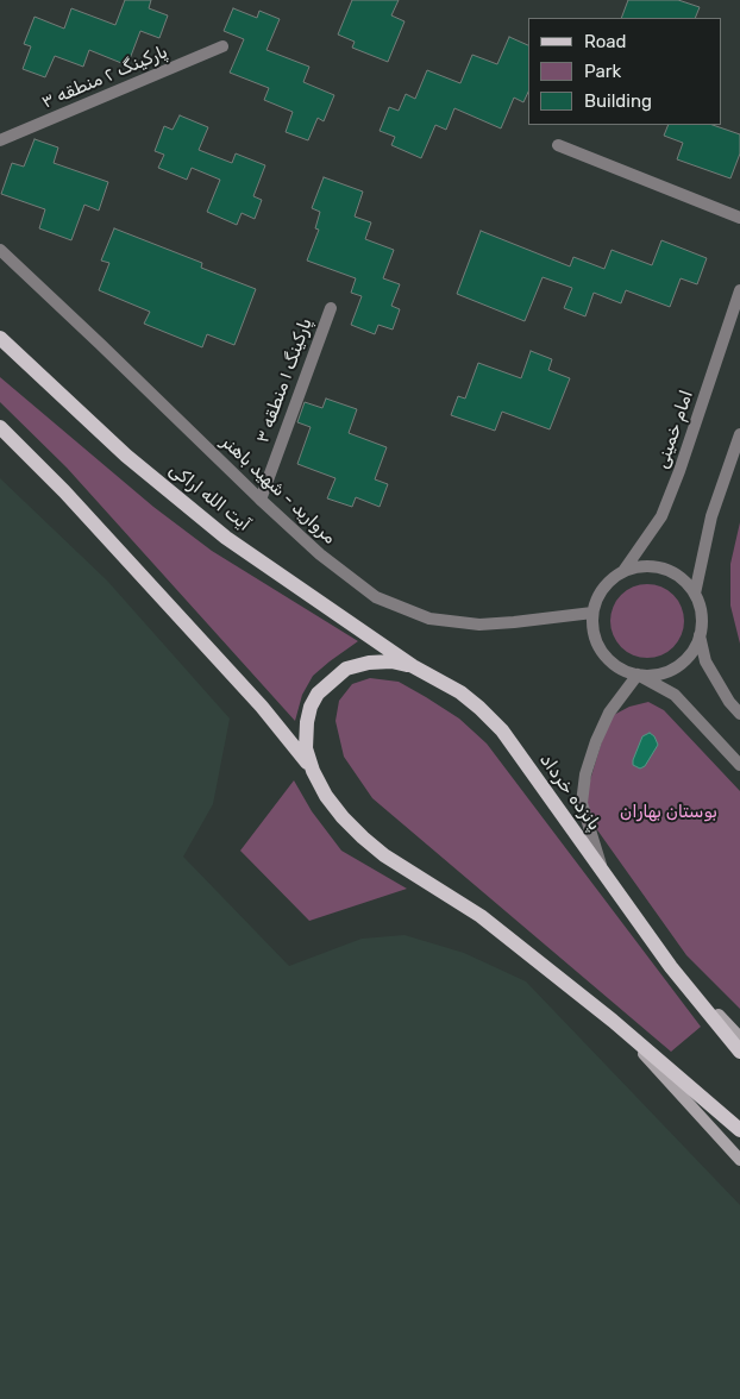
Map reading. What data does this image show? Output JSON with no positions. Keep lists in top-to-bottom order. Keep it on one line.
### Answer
{"streets":{"main road":["آیت الله اراکی","پانزده خرداد"],"street":["پارکینگ ۲ منطقه ۳","پارکینگ ۱ منطقه ۳","امام خمینی","مروارید - شهید باهنر"]},"crossings":[["پارکینگ ۱ منطقه ۳","مروارید - شهید باهنر"],["امام خمینی","مروارید - شهید باهنر"],["آیت الله اراکی","پانزده خرداد"]],"parks":["بوستان بهاران"],"legend":["Road","Park","Building"]}
